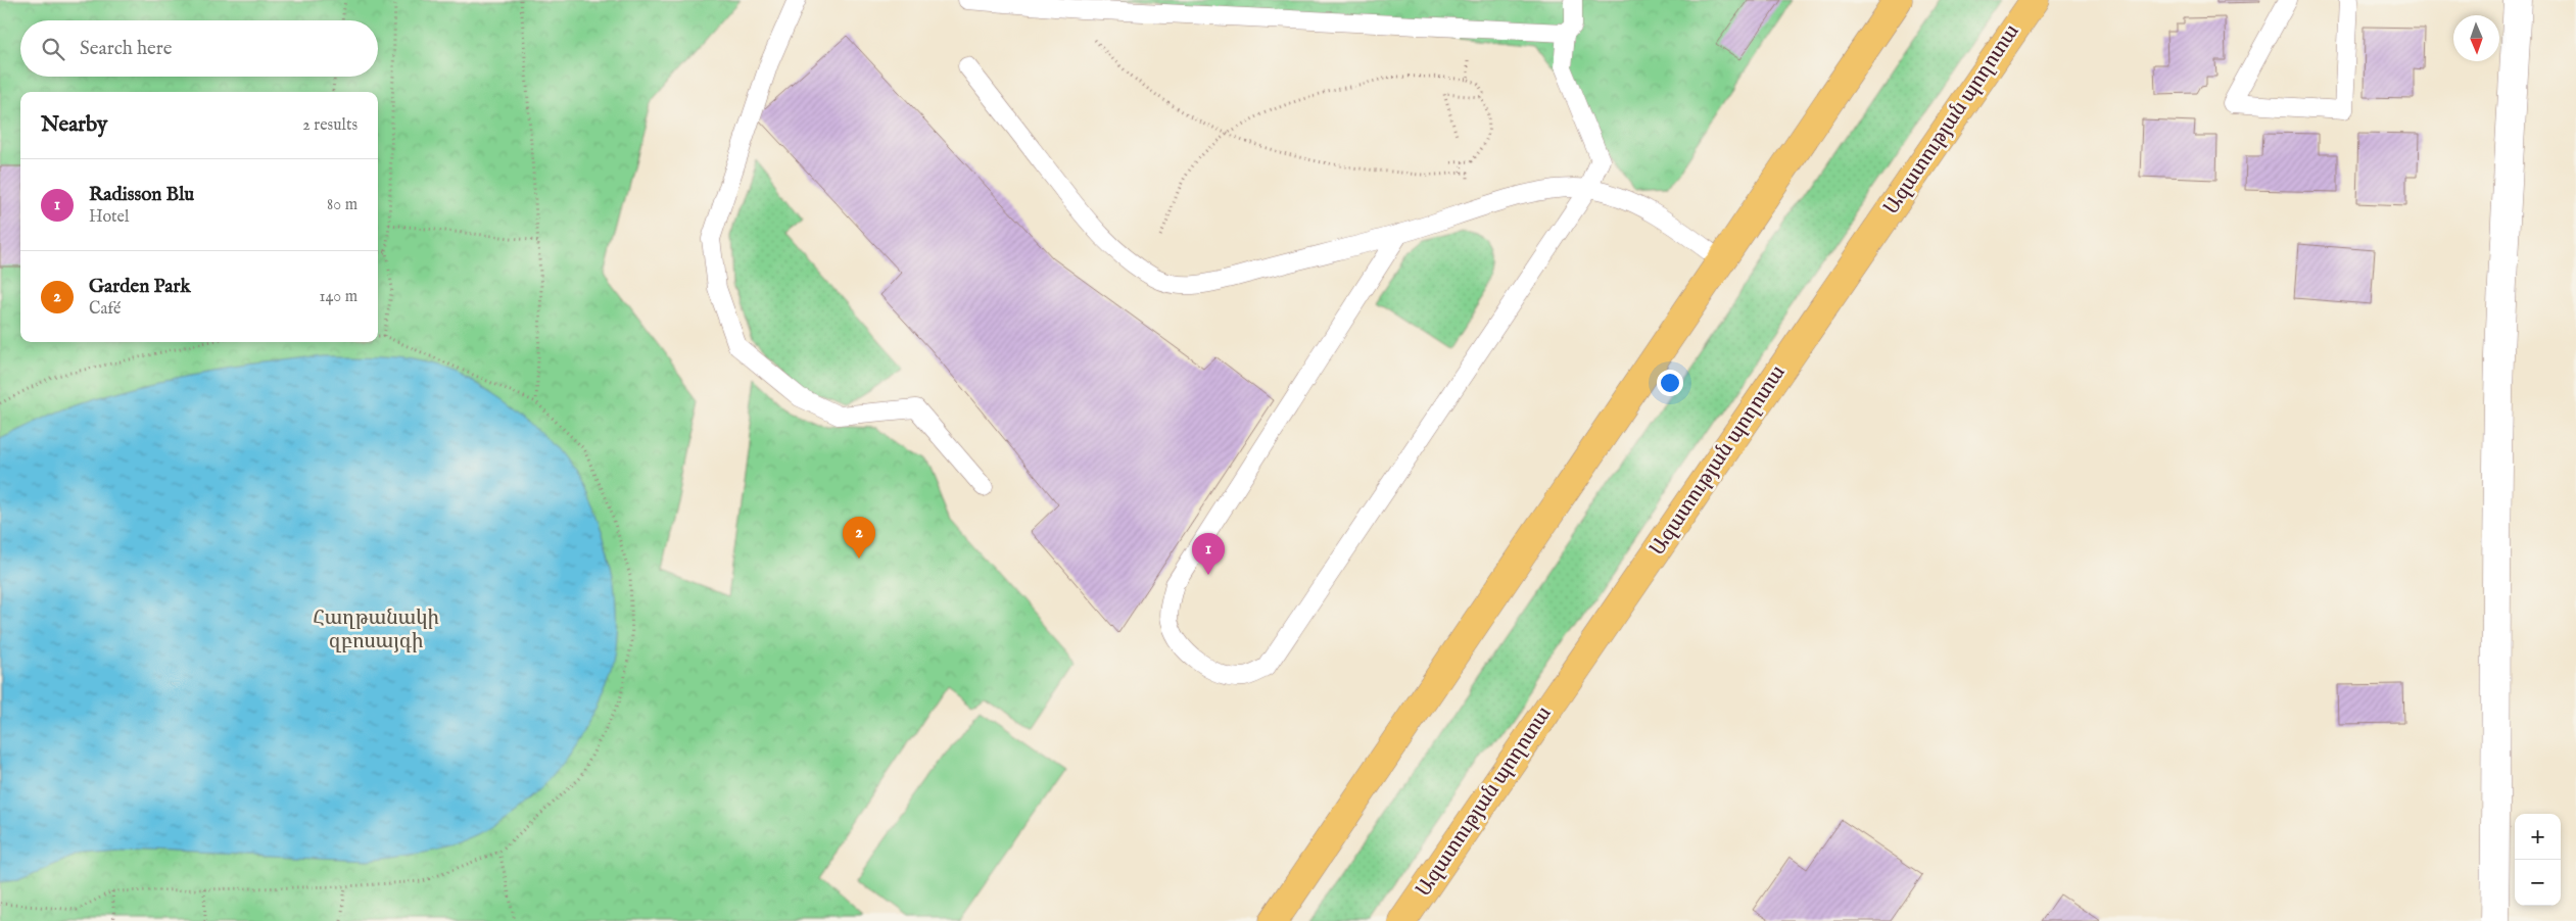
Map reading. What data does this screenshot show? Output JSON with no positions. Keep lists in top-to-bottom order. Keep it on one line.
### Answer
{"streets":{"main road":["Ազատության պողոտա"]},"parks":["Հաղթանակի զբոսայգի"],"north":"bottom","page":{"search":"Search here","heading":["Nearby","2 results"],"list":[{"mark":"1","name":"Radisson Blu","note":"Hotel","value":"80 m"},{"mark":"2","name":"Garden Park","note":"Café","value":"140 m"}],"pins":["2","1"],"map_buttons":["+","−"]}}
